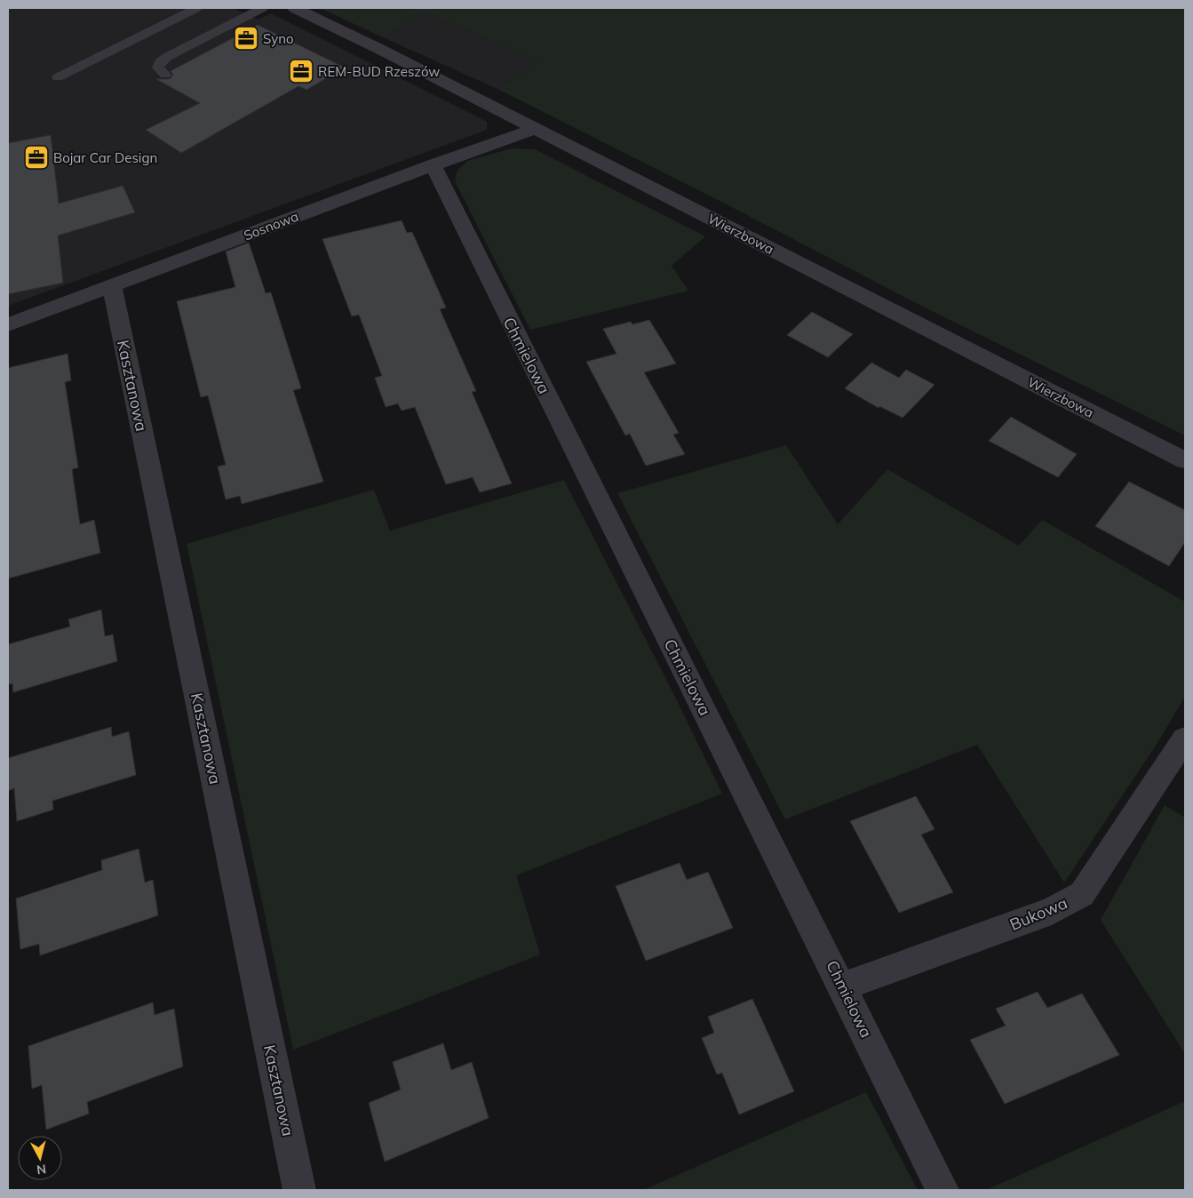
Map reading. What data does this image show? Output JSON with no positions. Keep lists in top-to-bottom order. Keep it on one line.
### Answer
{"streets":{"street":["Sosnowa","Wierzbowa","Chmielowa","Kasztanowa","Bukowa"]},"crossings":[["Sosnowa","Wierzbowa"],["Sosnowa","Chmielowa"],["Sosnowa","Kasztanowa"],["Chmielowa","Bukowa"]],"places":{"office":["Syno","REM-BUD Rzeszów","Bojar Car Design"]},"north":"bottom"}
